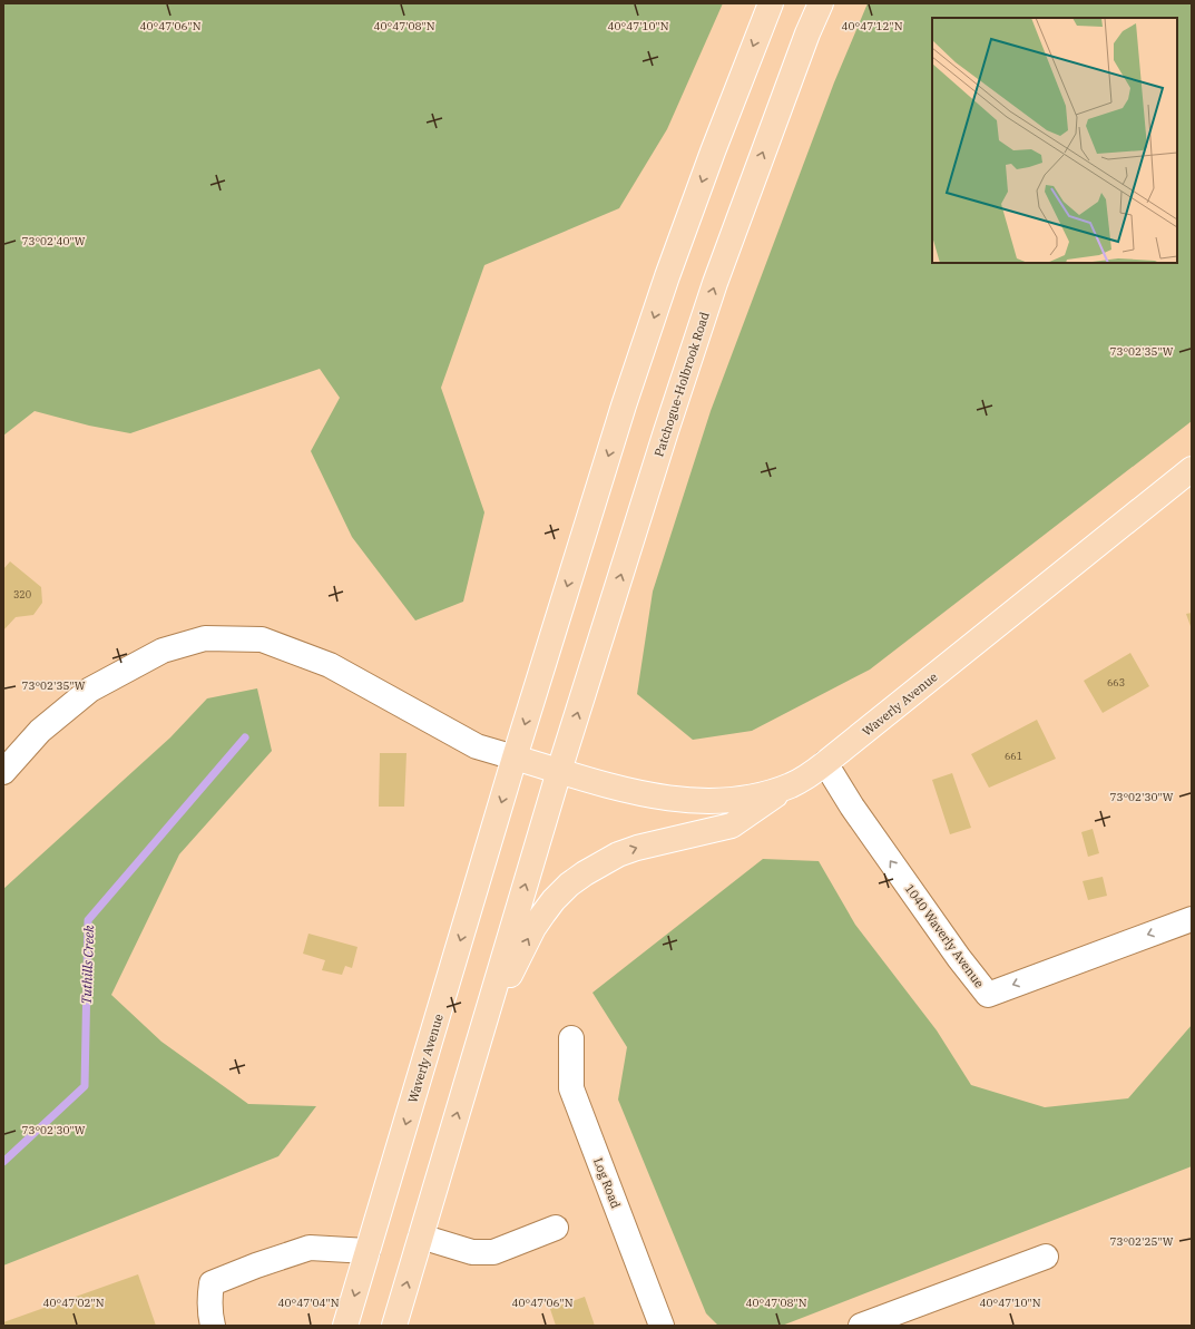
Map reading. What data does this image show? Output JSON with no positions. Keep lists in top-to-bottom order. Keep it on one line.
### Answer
{"streets":{"main road":["Patchogue-Holbrook Road","Waverly Avenue"],"street":["1040 Waverly Avenue","Log Road"]},"crossings":[["Patchogue-Holbrook Road","Waverly Avenue"],["Waverly Avenue","1040 Waverly Avenue"]],"water":["Tuthills Creek"],"house_numbers":["320","663","661"],"coordinates":["40°47'06\"N","40°47'08\"N","40°47'10\"N","40°47'12\"N","73°02'40\"W","73°02'35\"W","73°02'30\"W","73°02'25\"W","40°47'02\"N","40°47'04\"N"]}
